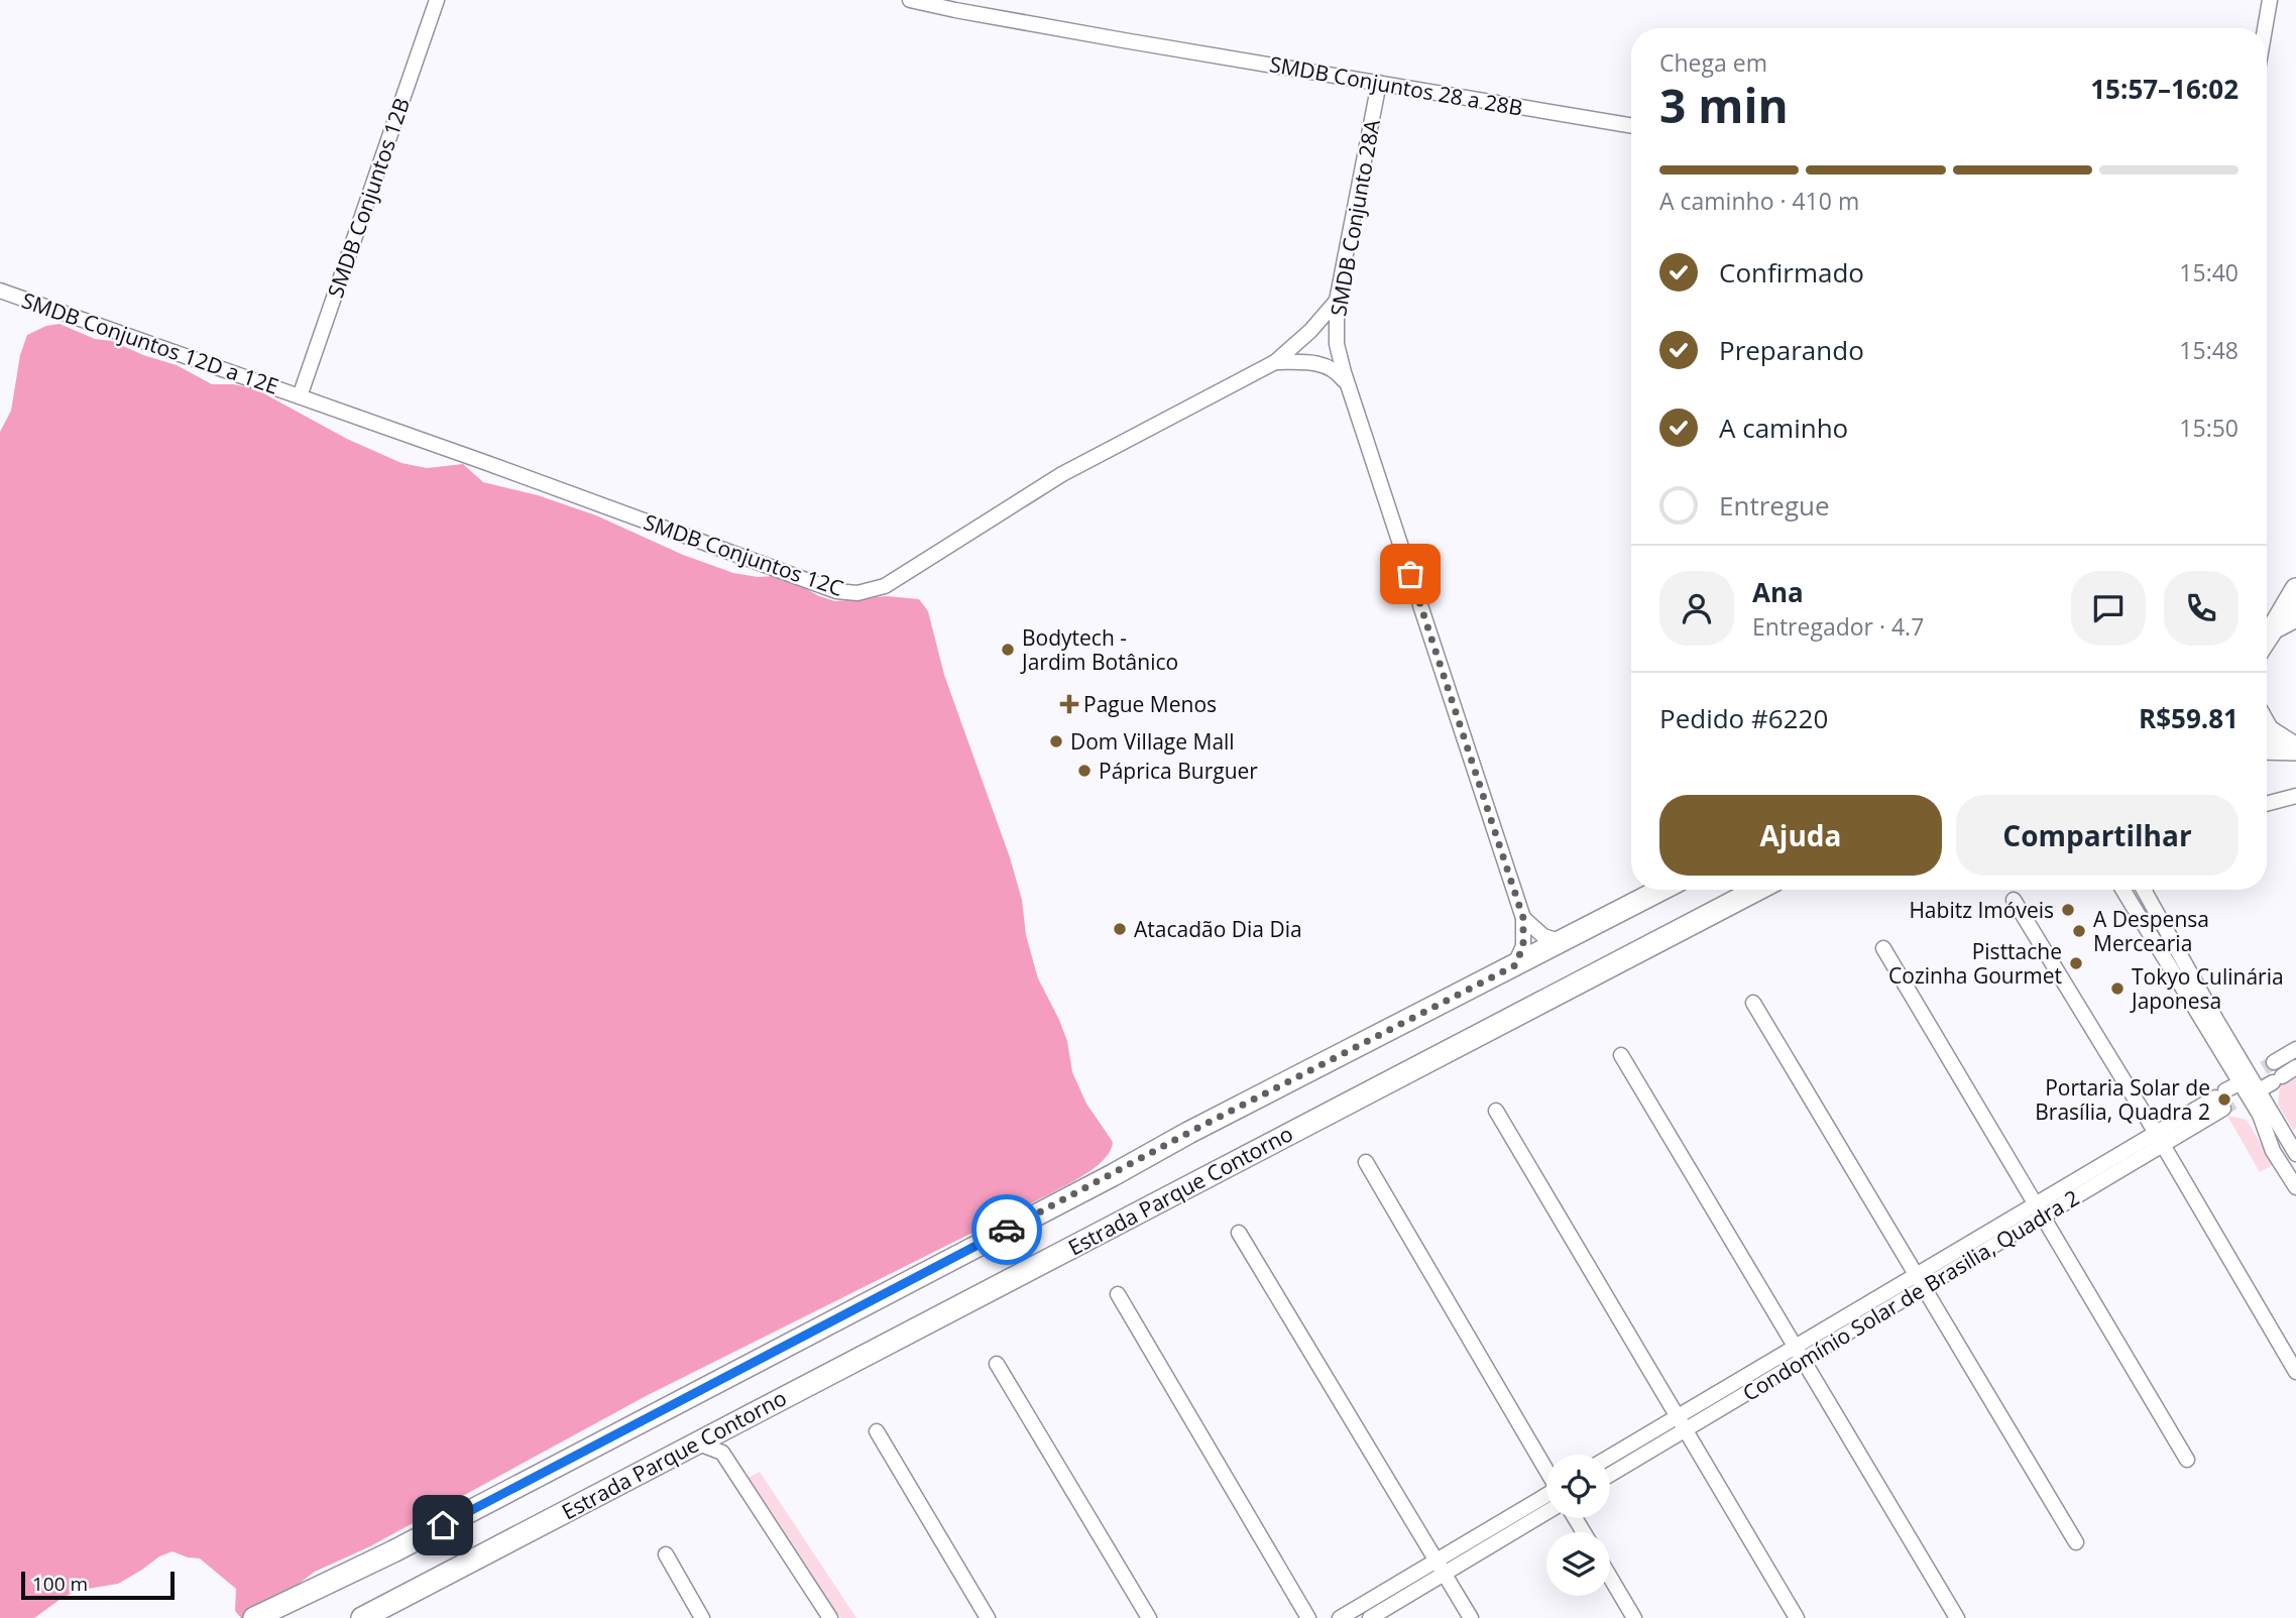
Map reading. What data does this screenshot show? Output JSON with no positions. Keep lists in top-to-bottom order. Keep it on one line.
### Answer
{"streets":{"highway":["Estrada Parque Contorno"],"street":["SMDB Conjuntos 28 a 28B","SMDB Conjuntos 12B","SMDB Conjunto 28A","SMDB Conjuntos 12D a 12E","SMDB Conjuntos 12C","Condomínio Solar de Brasilia, Quadra 2"]},"crossings":[["SMDB Conjuntos 28 a 28B","SMDB Conjunto 28A"],["SMDB Conjuntos 12B","SMDB Conjuntos 12D a 12E"],["SMDB Conjuntos 12B","SMDB Conjuntos 12C"],["SMDB Conjunto 28A","SMDB Conjuntos 12C"],["SMDB Conjuntos 12D a 12E","SMDB Conjuntos 12C"]],"places":{"other":["Bodytech - Jardim Botânico","Dom Village Mall","Páprica Burguer","Habitz Imóveis","Atacadão Dia Dia","A Despensa Mercearia","Pisttache Cozinha Gourmet","Tokyo Culinária Japonesa","Portaria Solar de Brasília, Quadra 2"],"health":["Pague Menos"]},"scale_bar":"100 m","page":{"heading":["3 min","Chega em","15:57–16:02"],"panel":["Ana","Entregador · 4.7","Pedido #6220","R$59.81"],"bar":"A caminho · 410 m","list":[["Confirmado","15:40"],["Preparando","15:48"],["A caminho","15:50"],"Entregue"],"buttons":["Ajuda","Compartilhar"],"scale":"100 m"}}
